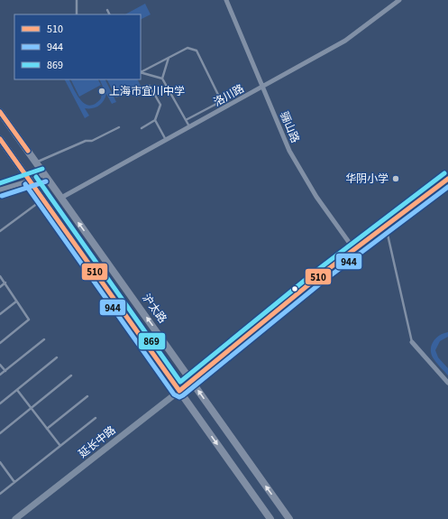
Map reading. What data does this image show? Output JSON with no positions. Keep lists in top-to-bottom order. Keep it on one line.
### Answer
{"streets":{"main road":["沪太路"],"street":["洛川路","骊山路","延长中路"]},"crossings":[["洛川路","骊山路"],["洛川路","沪太路"],["骊山路","延长中路"],["沪太路","延长中路"]],"places":["上海市宜川中学","华阴小学"],"lines":["transit line 510","transit line 869","transit line 944"],"legend":["510","944","869"]}
